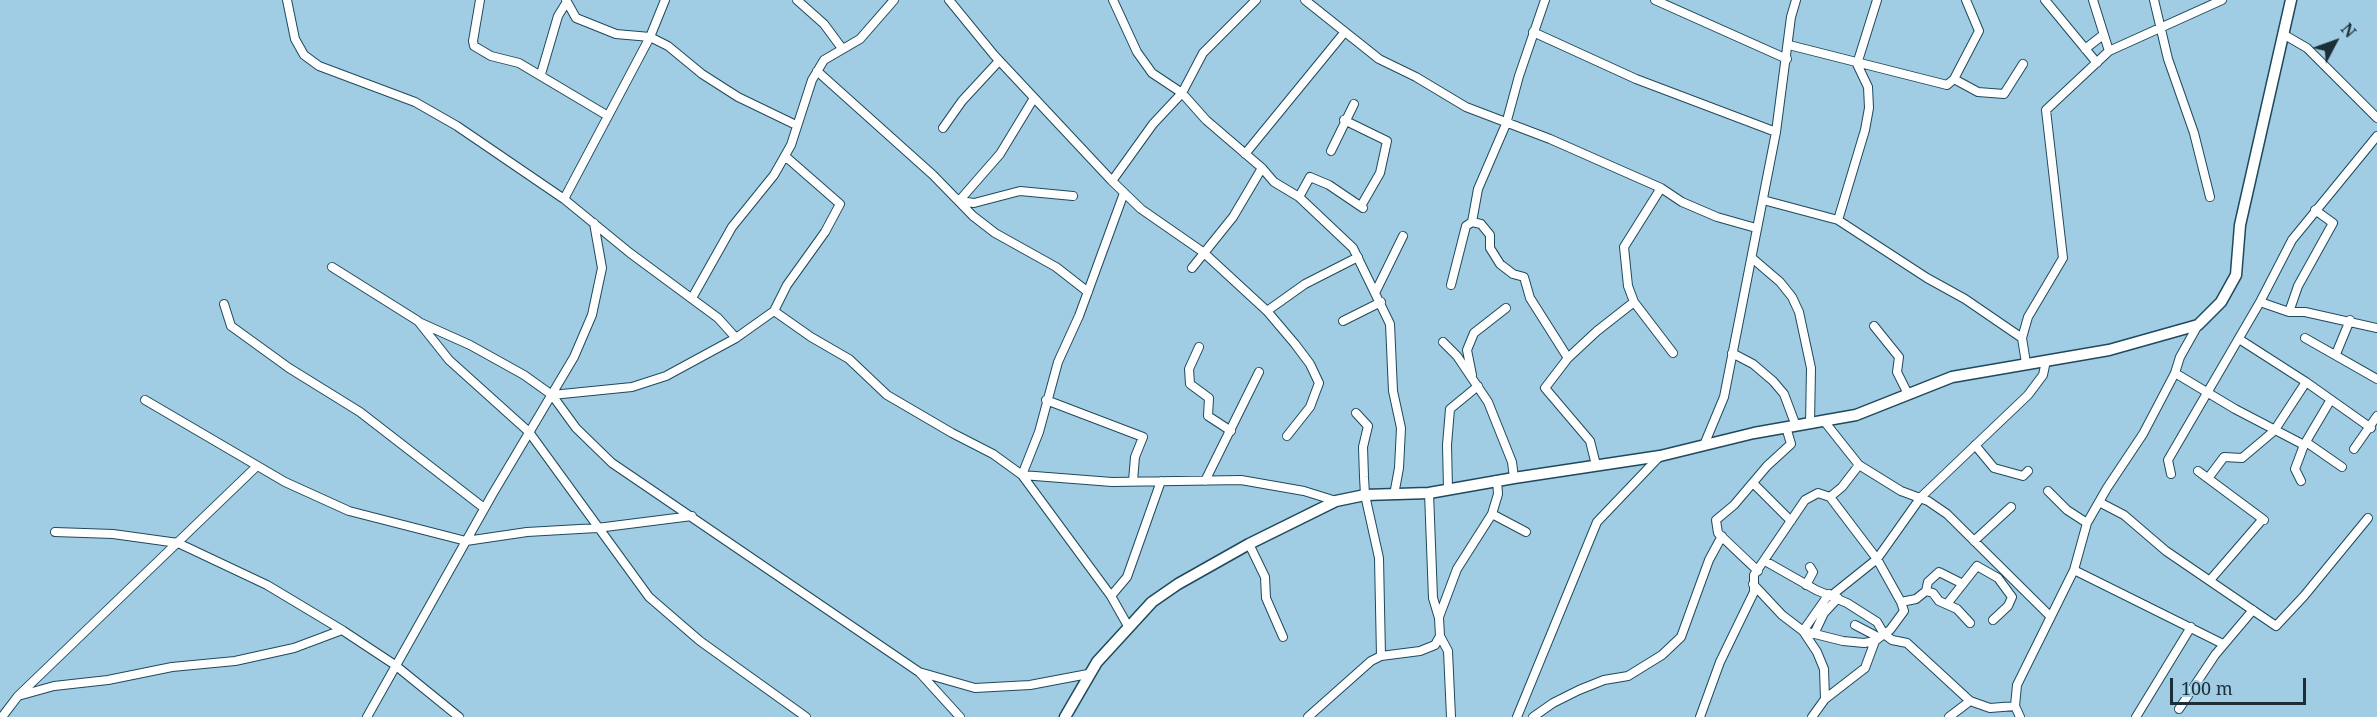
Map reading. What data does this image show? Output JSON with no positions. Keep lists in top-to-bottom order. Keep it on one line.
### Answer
{"scale_bar":"100 m","north":"top right"}
